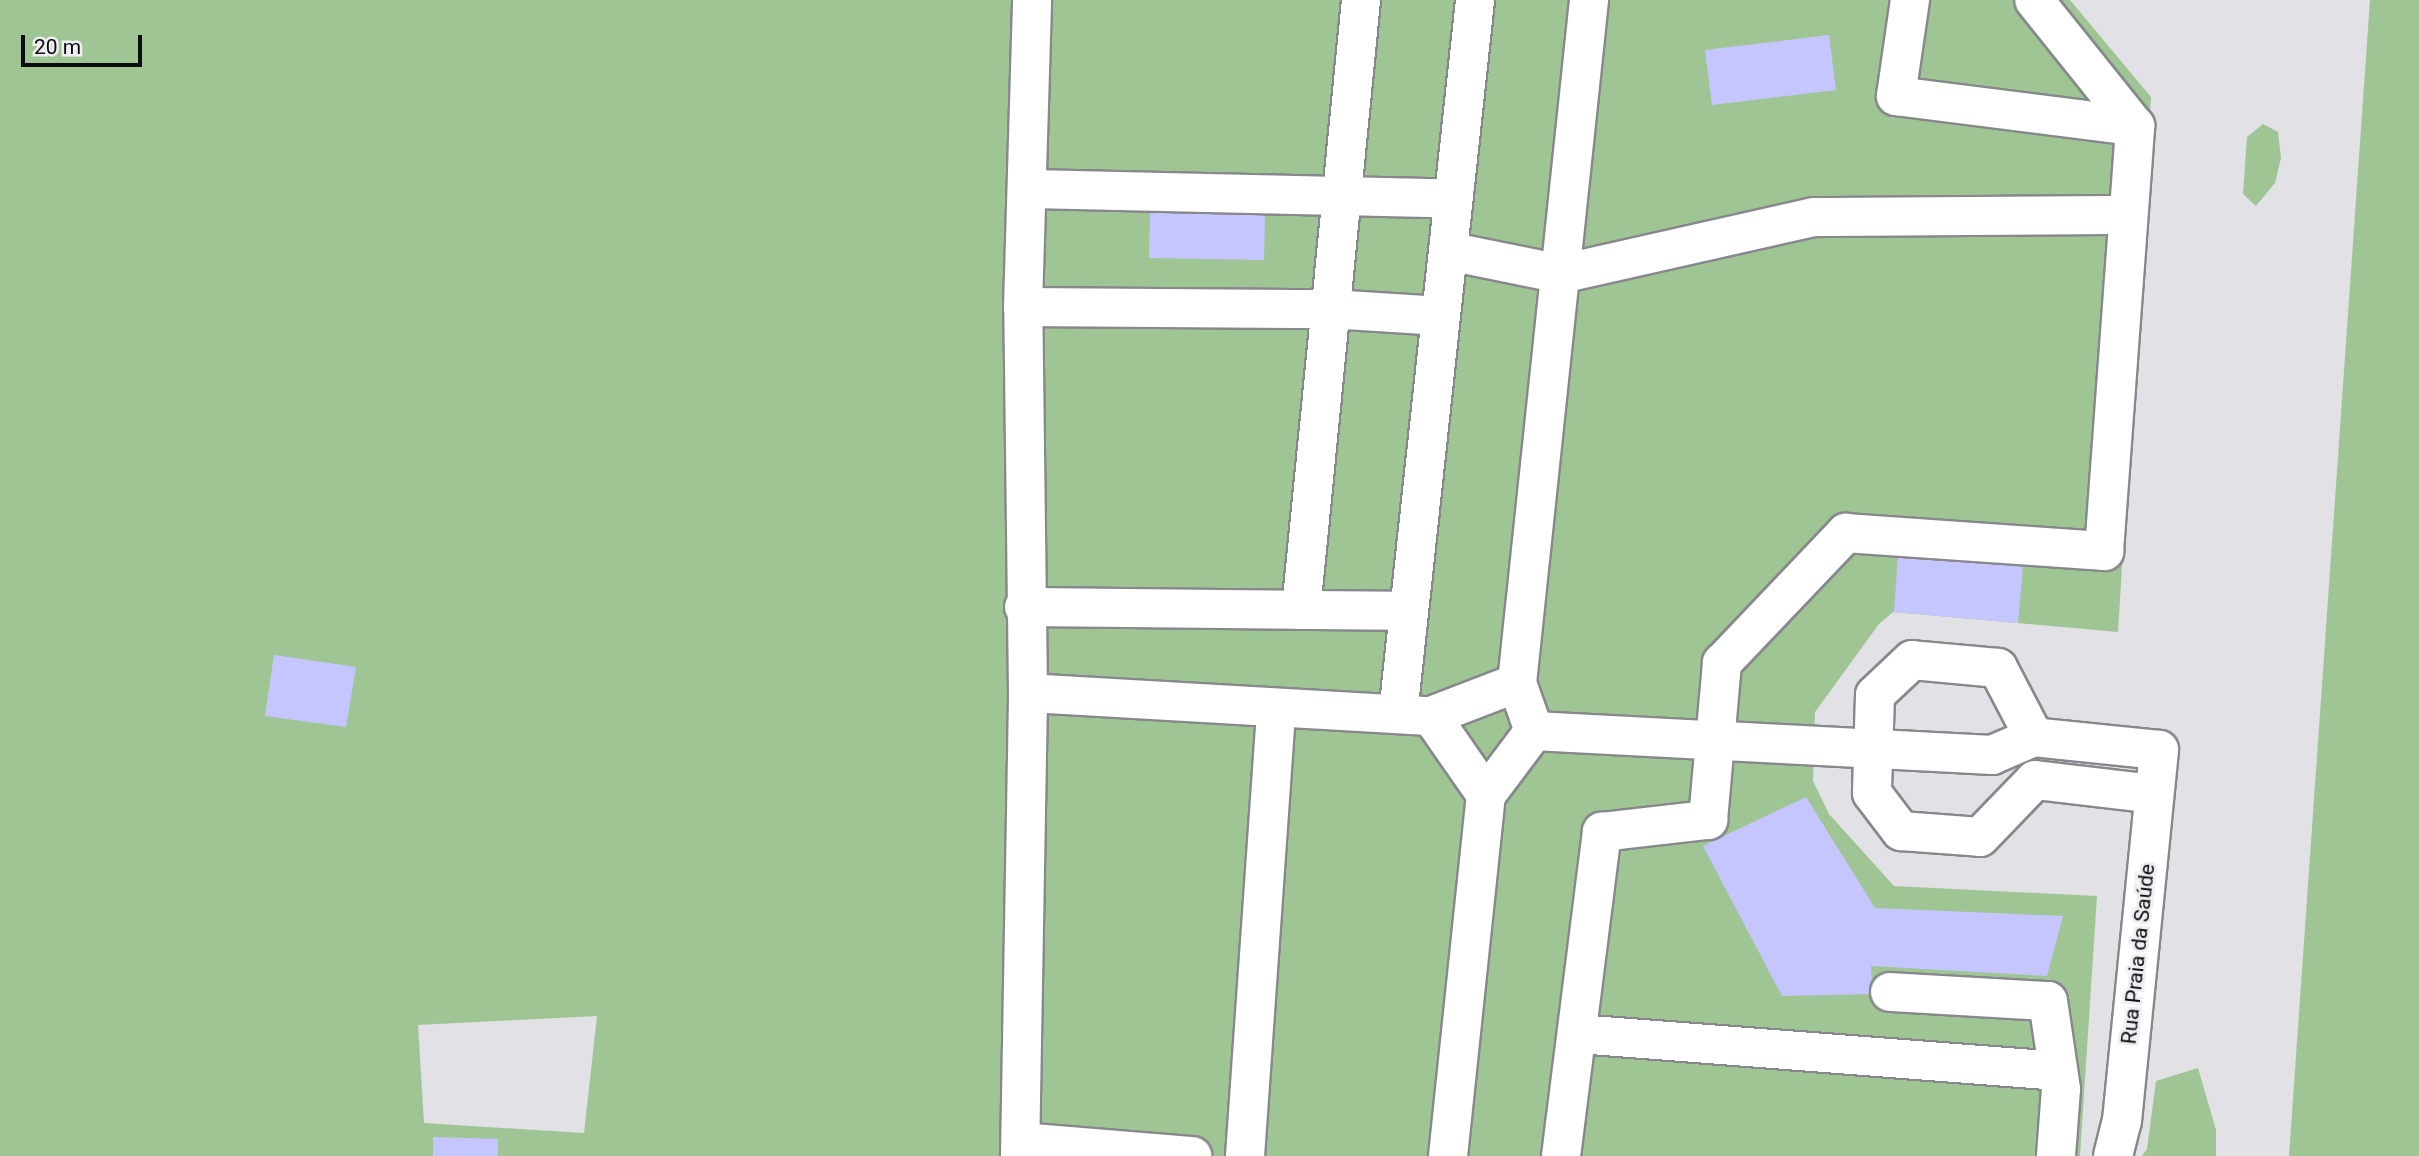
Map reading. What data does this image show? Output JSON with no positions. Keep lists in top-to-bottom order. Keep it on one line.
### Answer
{"streets":{"lane":["Rua Praia da Saúde"]},"scale_bar":"20 m"}
